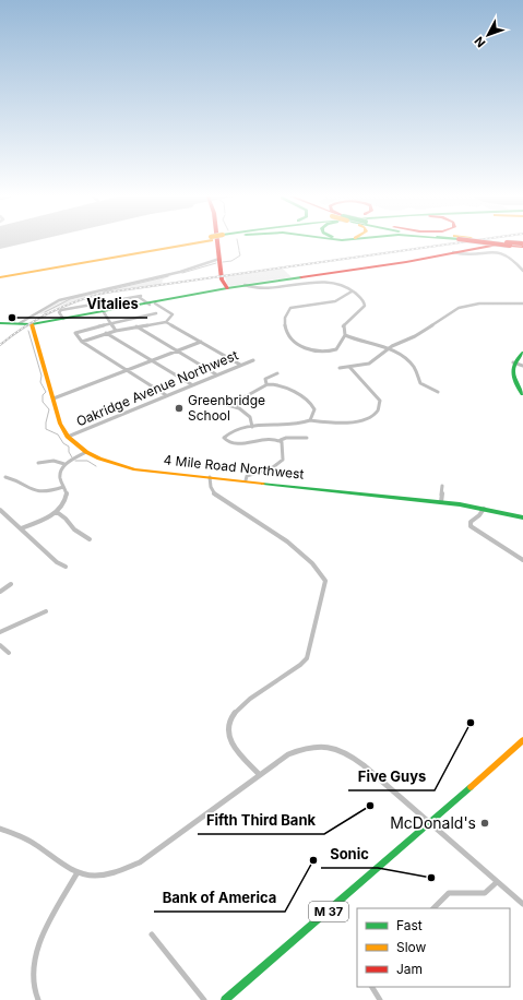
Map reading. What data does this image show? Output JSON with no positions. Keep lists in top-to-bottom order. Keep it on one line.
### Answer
{"streets":{"main road":["4 Mile Road Northwest","M 37"],"street":["Oakridge Avenue Northwest"]},"crossings":[["Oakridge Avenue Northwest","4 Mile Road Northwest"]],"places":["Vitalies","Greenbridge School","Five Guys","Fifth Third Bank","McDonald's","Bank of America","Sonic"],"legend":["Fast","Slow","Jam"],"north":"bottom left"}
